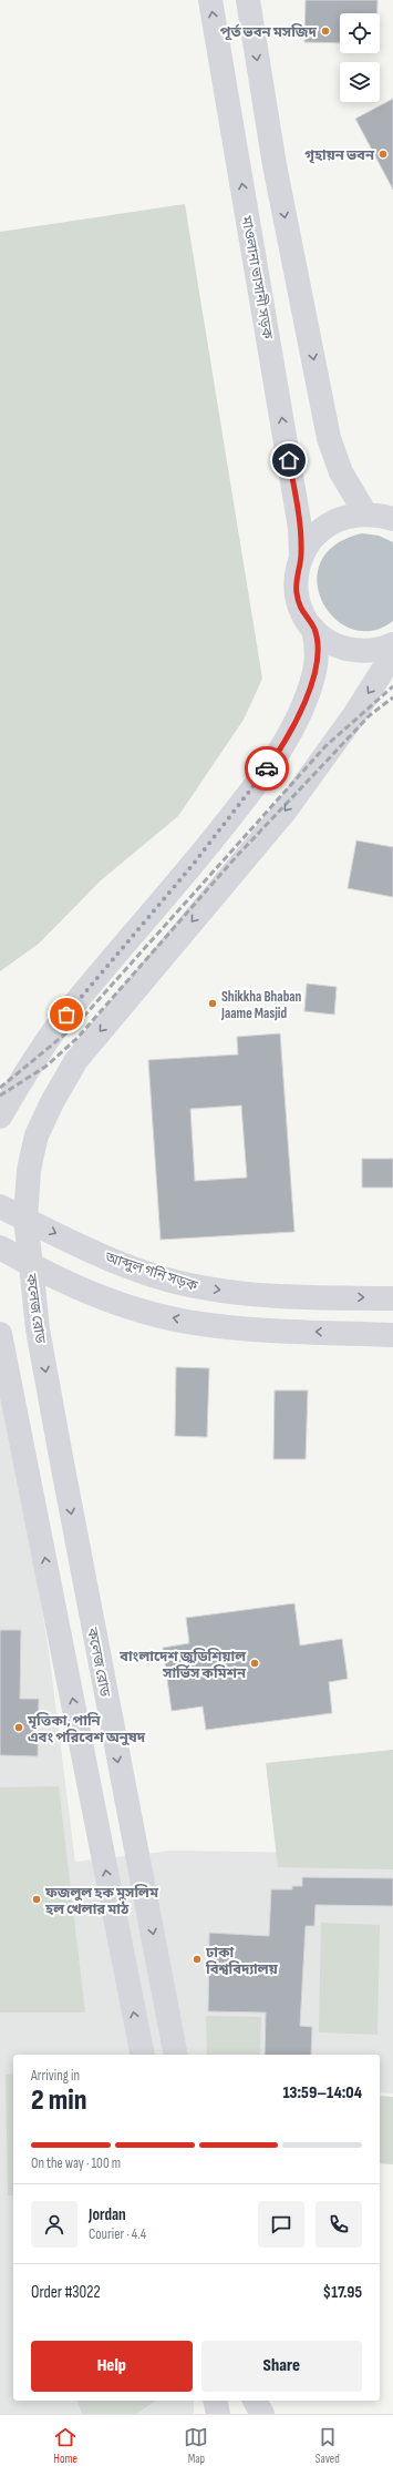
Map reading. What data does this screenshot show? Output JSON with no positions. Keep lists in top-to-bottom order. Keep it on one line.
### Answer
{"streets":{"main road":["মাওলানা ভাসানী সড়ক","আব্দুল গনি সড়ক","কলেজ রোড"]},"crossings":[["আব্দুল গনি সড়ক","কলেজ রোড"]],"places":["পূর্ত ভবন মসজিদ","গৃহায়ন ভবন","Shikkha Bhaban Jaame Masjid","বাংলাদেশ জুডিশিয়াল সার্ভিস কমিশন","মৃত্তিকা, পানি এবং পরিবেশ অনুষদ","ফজলুল হক মুসলিম হল খেলার মাঠ","ঢাকা বিশ্ববিদ্যালয়"],"page":{"heading":["2 min","Arriving in","13:59–14:04"],"panel":["Jordan","Courier · 4.4","Order #3022","$17.95"],"bar":"On the way · 100 m","buttons":["Help","Share"],"tabs":["Home","Map","Saved"]}}
